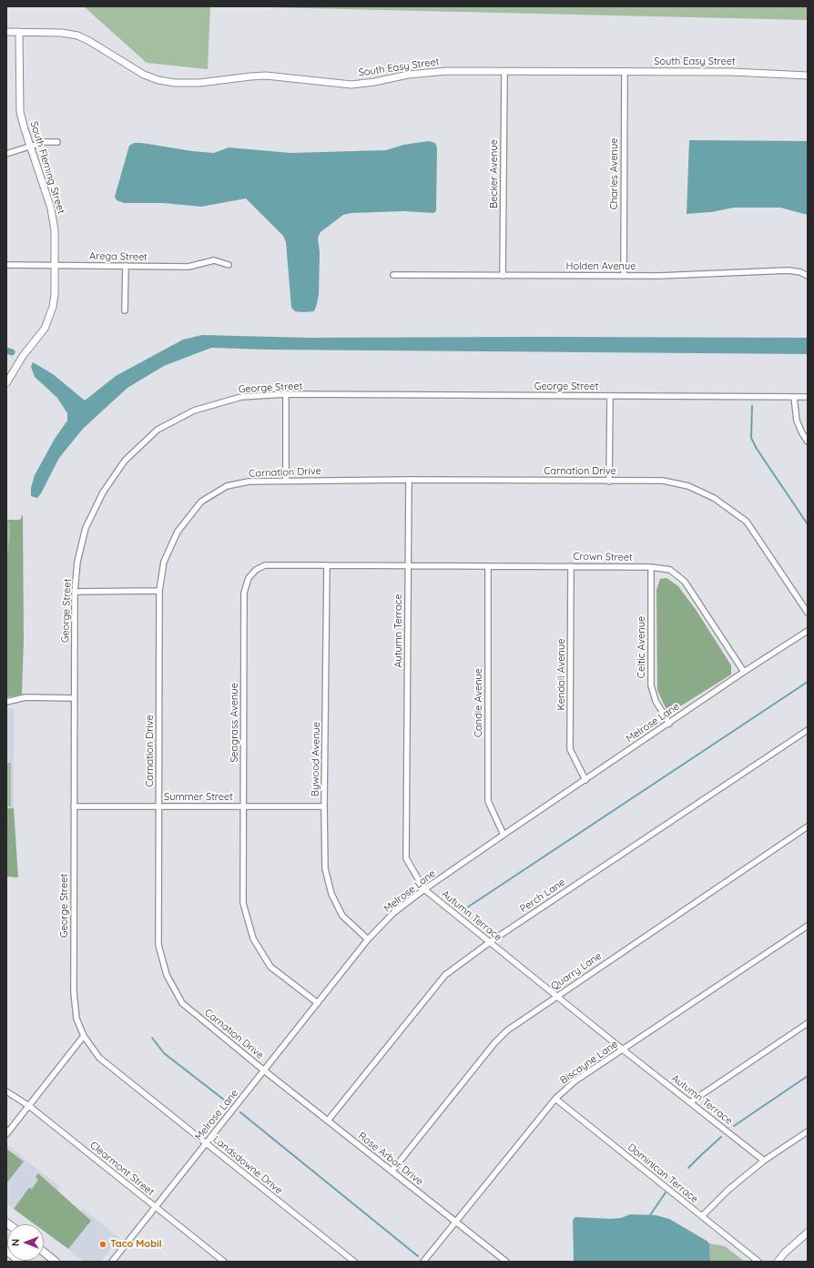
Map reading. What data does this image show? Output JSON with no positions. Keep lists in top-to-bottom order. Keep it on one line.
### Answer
{"streets":{"street":["South Easy Street","South Fleming Street","Becker Avenue","Charles Avenue","Arega Street","Holden Avenue","George Street","Carnation Drive","Crown Street","Autumn Terrace","Celtic Avenue","Kendall Avenue","Candle Avenue","Seagrass Avenue","Melrose Lane","Bywood Avenue","Summer Street","Perch Lane","Quarry Lane","Biscayne Lane","Rose Arbor Drive","Landsdowne Drive","Clearmont Street","Dominican Terrace"]},"crossings":[["South Easy Street","South Fleming Street"],["South Easy Street","Becker Avenue"],["South Easy Street","Charles Avenue"],["South Fleming Street","Arega Street"],["Becker Avenue","Holden Avenue"],["Charles Avenue","Holden Avenue"],["George Street","Summer Street"],["George Street","Landsdowne Drive"],["Carnation Drive","Autumn Terrace"],["Carnation Drive","Melrose Lane"],["Carnation Drive","Summer Street"],["Carnation Drive","Rose Arbor Drive"],["Crown Street","Autumn Terrace"],["Crown Street","Celtic Avenue"],["Crown Street","Kendall Avenue"],["Crown Street","Candle Avenue"],["Crown Street","Seagrass Avenue"],["Crown Street","Melrose Lane"],["Autumn Terrace","Seagrass Avenue"],["Autumn Terrace","Melrose Lane"],["Autumn Terrace","Perch Lane"],["Autumn Terrace","Quarry Lane"],["Autumn Terrace","Biscayne Lane"],["Celtic Avenue","Melrose Lane"],["Kendall Avenue","Melrose Lane"],["Candle Avenue","Melrose Lane"],["Seagrass Avenue","Melrose Lane"],["Seagrass Avenue","Bywood Avenue"],["Seagrass Avenue","Summer Street"],["Melrose Lane","Bywood Avenue"],["Melrose Lane","Rose Arbor Drive"],["Melrose Lane","Landsdowne Drive"],["Melrose Lane","Clearmont Street"],["Bywood Avenue","Summer Street"],["Perch Lane","Rose Arbor Drive"],["Quarry Lane","Rose Arbor Drive"],["Biscayne Lane","Rose Arbor Drive"],["Biscayne Lane","Dominican Terrace"]],"places":["Taco Mobil"],"north":"left"}
